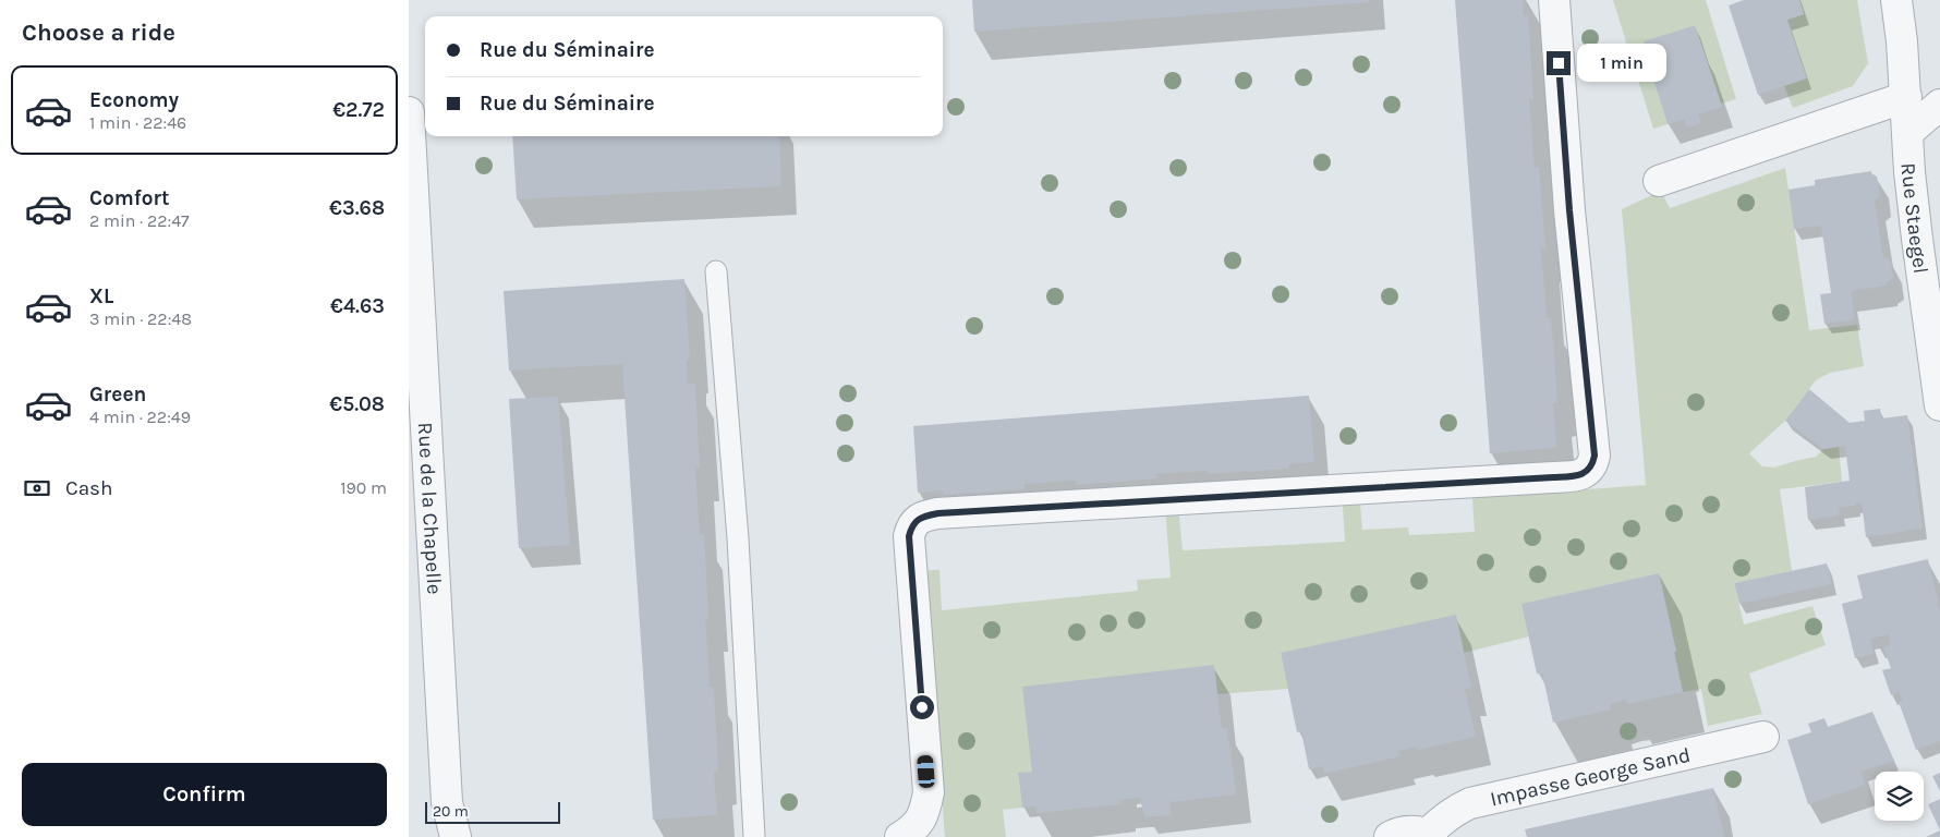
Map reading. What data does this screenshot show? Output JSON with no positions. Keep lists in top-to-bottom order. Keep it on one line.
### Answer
{"streets":{"street":["Rue Staegel","Rue de la Chapelle","Impasse George Sand"]},"scale_bar":"20 m","page":{"heading":"Choose a ride","banner":["Rue du Séminaire","Rue du Séminaire"],"bubble":"1 min","list":[{"name":"Economy","note":"1 min · 22:46","value":"€2.72"},{"name":"Comfort","note":"2 min · 22:47","value":"€3.68"},{"name":"XL","note":"3 min · 22:48","value":"€4.63"},{"name":"Green","note":"4 min · 22:49","value":"€5.08"}],"pay":["Cash","190 m"],"buttons":"Confirm","scale":"20 m"}}
